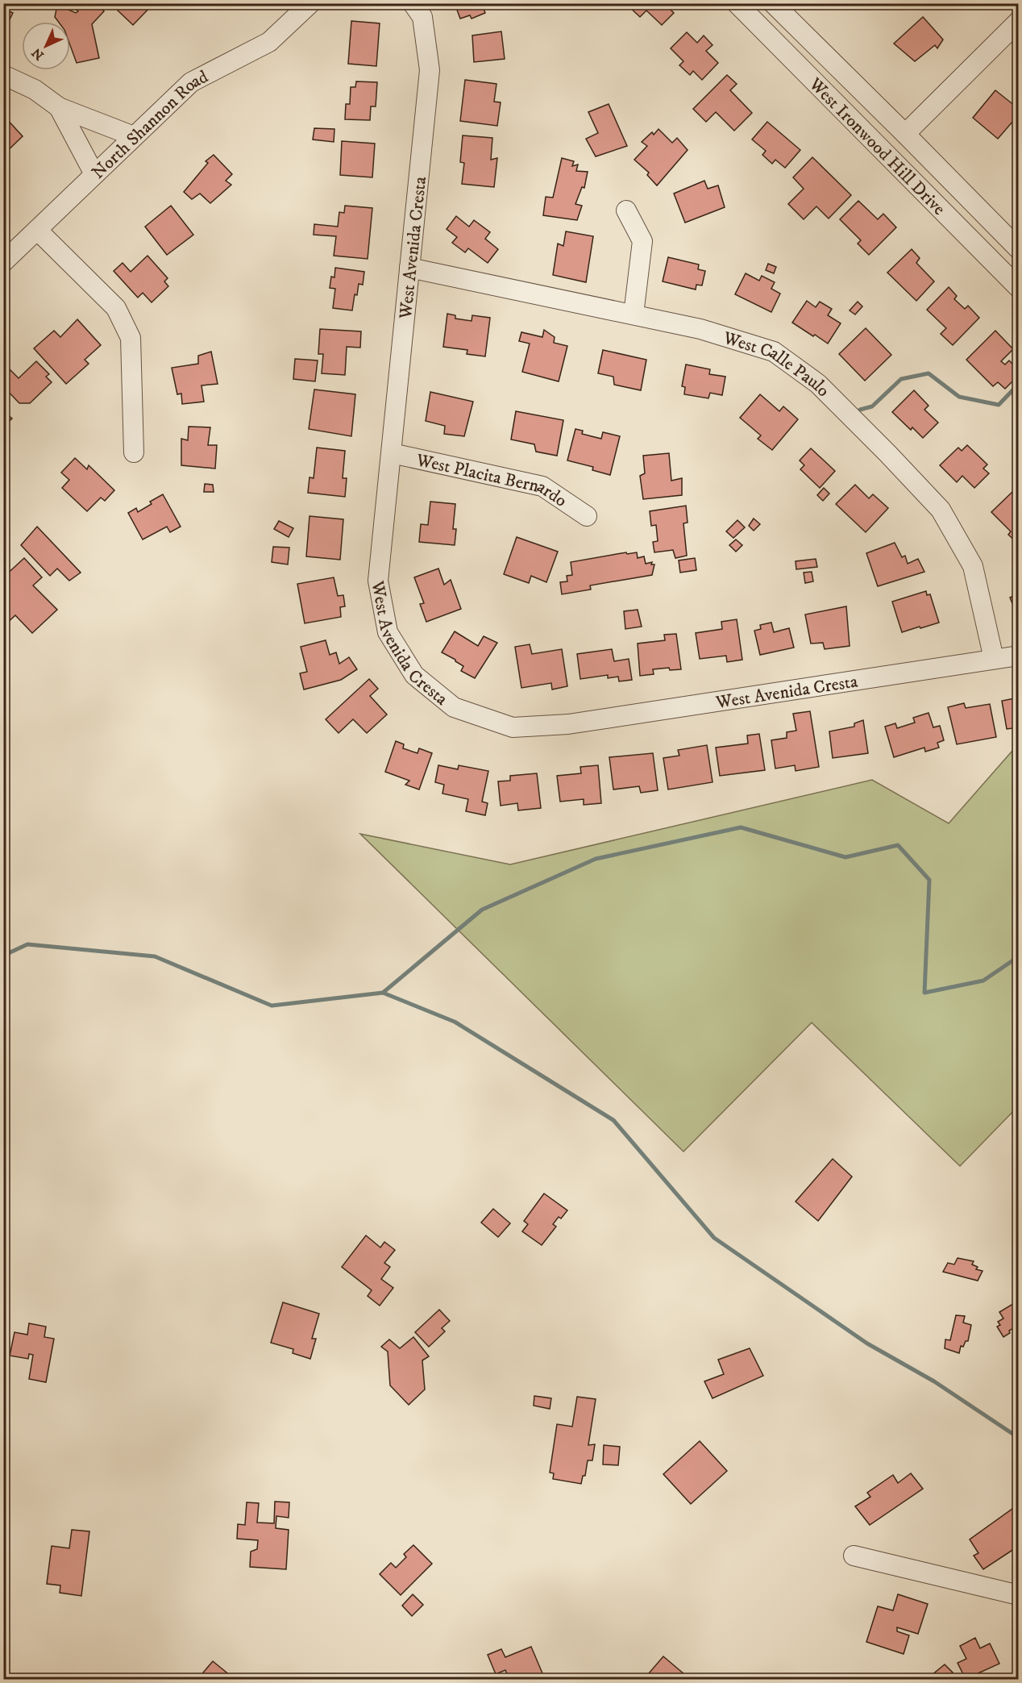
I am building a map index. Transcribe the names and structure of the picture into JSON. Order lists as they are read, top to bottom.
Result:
{
  "streets": {
    "street": [
      "North Shannon Road",
      "West Ironwood Hill Drive",
      "West Avenida Cresta",
      "West Calle Paulo",
      "West Placita Bernardo"
    ]
  },
  "crossings": [
    ["West Avenida Cresta", "West Calle Paulo"],
    ["West Avenida Cresta", "West Placita Bernardo"]
  ],
  "north": "bottom left"
}
